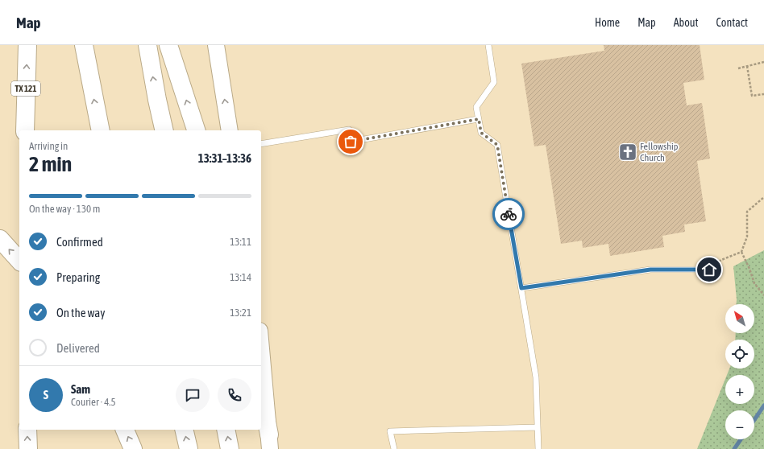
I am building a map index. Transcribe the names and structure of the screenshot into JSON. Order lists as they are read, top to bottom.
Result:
{
  "streets": {
    "highway": ["TX 121"]
  },
  "places": {
    "church": ["Fellowship Church"]
  },
  "north": "top left",
  "page": {
    "header": "Map",
    "nav": [
      "Home",
      "Map",
      "About",
      "Contact"
    ],
    "heading": ["2 min", "Arriving in", "13:31–13:36"],
    "panel": ["Sam", "Courier · 4.5"],
    "bar": "On the way · 130 m",
    "list": [
      ["Confirmed", "13:11"],
      ["Preparing", "13:14"],
      ["On the way", "13:21"],
      "Delivered"
    ],
    "map_buttons": ["+", "−"],
    "round": "S"
  }
}
